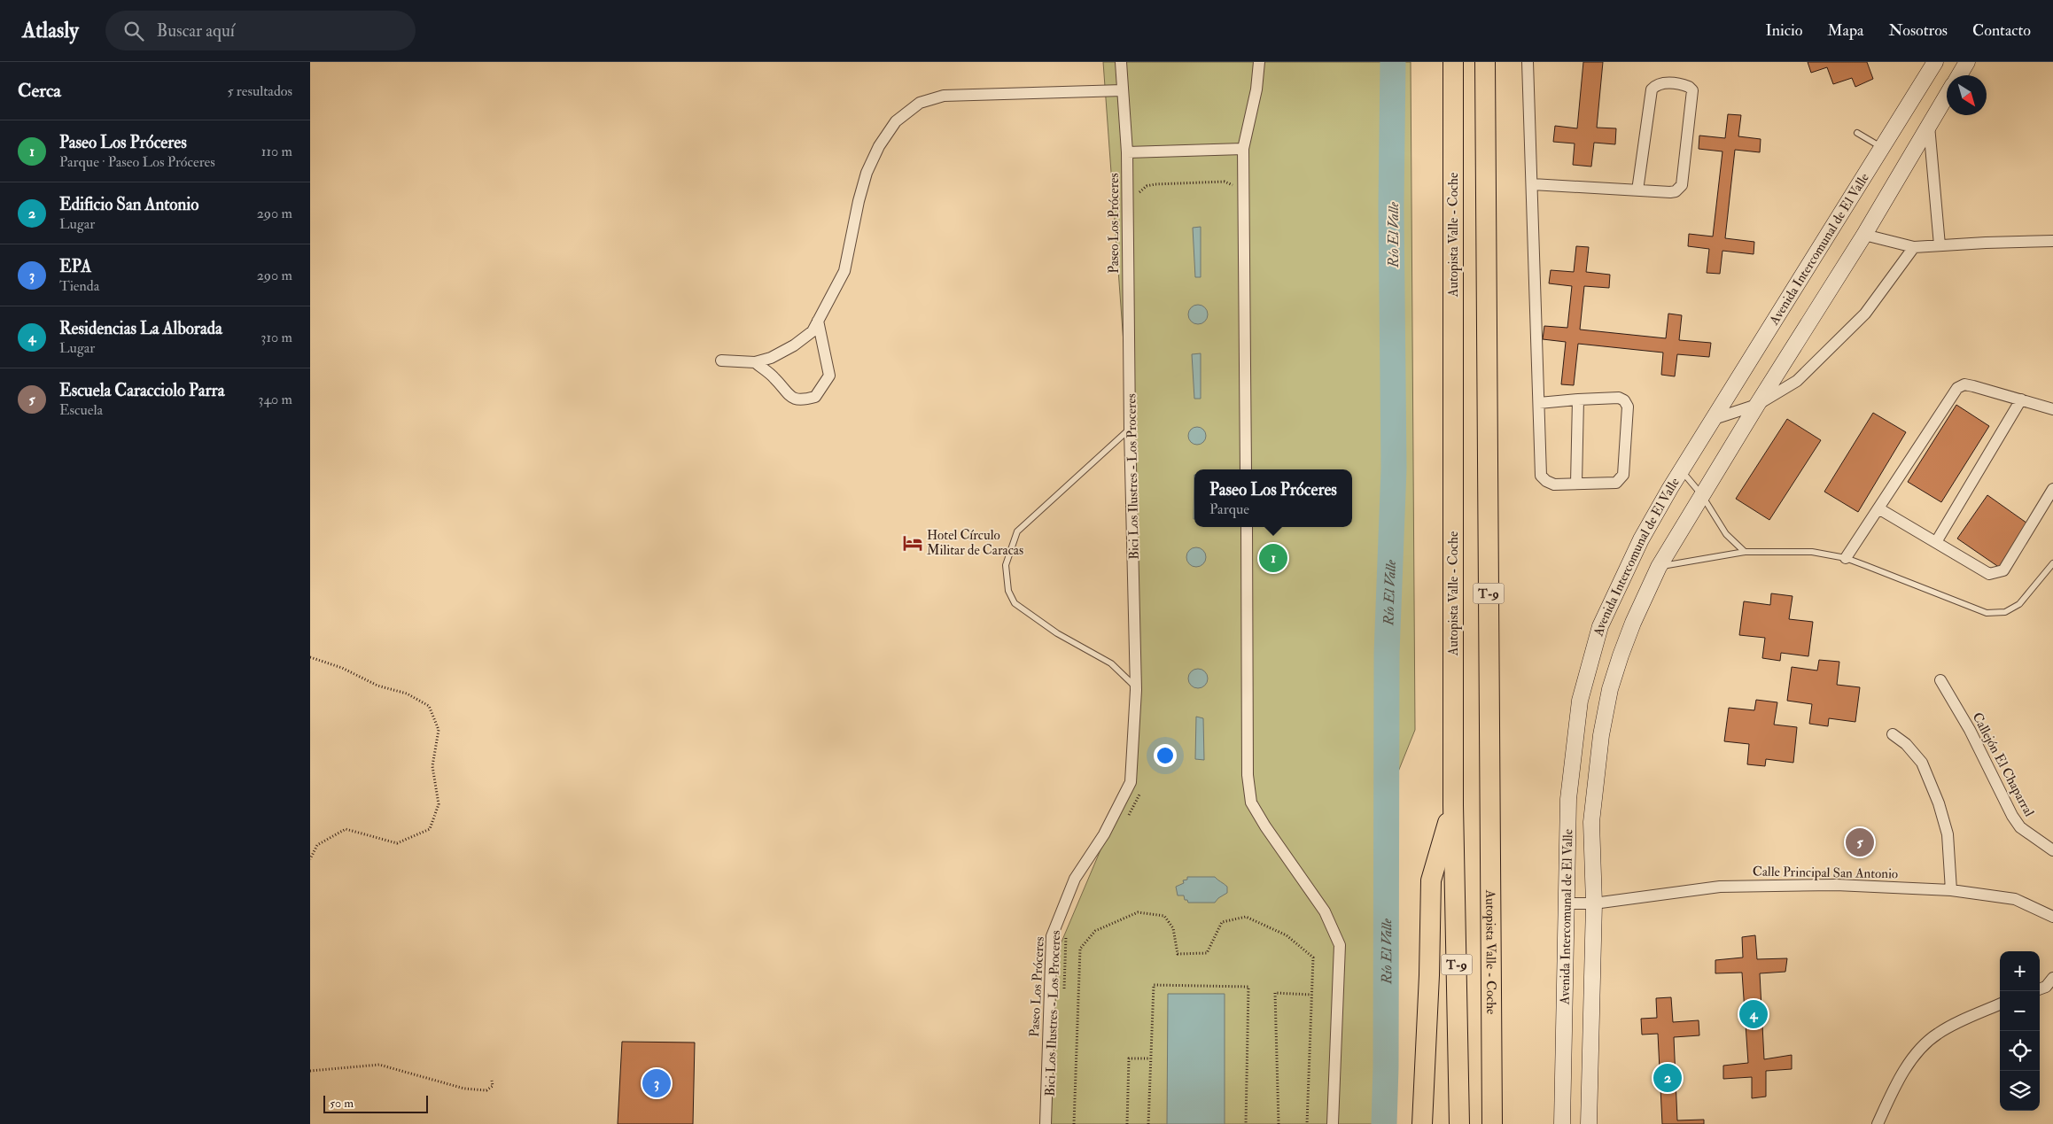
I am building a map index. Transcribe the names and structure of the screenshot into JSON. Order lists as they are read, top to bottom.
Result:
{
  "streets": {
    "highway": ["Autopista Valle - Coche", "T-9"],
    "main road": ["Avenida Intercomunal de El Valle"],
    "street": ["Paseo Los Próceres", "Callejón El Chaparral", "Calle Principal San Antonio"],
    "path": ["Bici Los Ilustres - Los Proceres"]
  },
  "crossings": [
    ["Avenida Intercomunal de El Valle", "Calle Principal San Antonio"]
  ],
  "water": ["Río El Valle"],
  "places": {
    "hotel": ["Hotel Círculo Militar de Caracas"]
  },
  "scale_bar": "50 m",
  "north": "bottom right",
  "page": {
    "header": "Atlasly",
    "search": "Buscar aquí",
    "nav": [
      "Inicio",
      "Mapa",
      "Nosotros",
      "Contacto"
    ],
    "heading": ["Cerca", "5 resultados"],
    "list": [
      {
        "mark": "1",
        "name": "Paseo Los Próceres",
        "note": "Parque · Paseo Los Próceres",
        "value": "110 m"
      },
      {
        "mark": "2",
        "name": "Edificio San Antonio",
        "note": "Lugar",
        "value": "290 m"
      },
      {
        "mark": "3",
        "name": "EPA",
        "note": "Tienda",
        "value": "290 m"
      },
      {
        "mark": "4",
        "name": "Residencias La Alborada",
        "note": "Lugar",
        "value": "310 m"
      },
      {
        "mark": "5",
        "name": "Escuela Caracciolo Parra",
        "note": "Escuela",
        "value": "340 m"
      }
    ],
    "popup": ["Paseo Los Próceres", "Parque"],
    "pins": [
      "1",
      "5",
      "4",
      "2",
      "3"
    ],
    "map_buttons": ["+", "−"],
    "scale": "50 m"
  }
}
